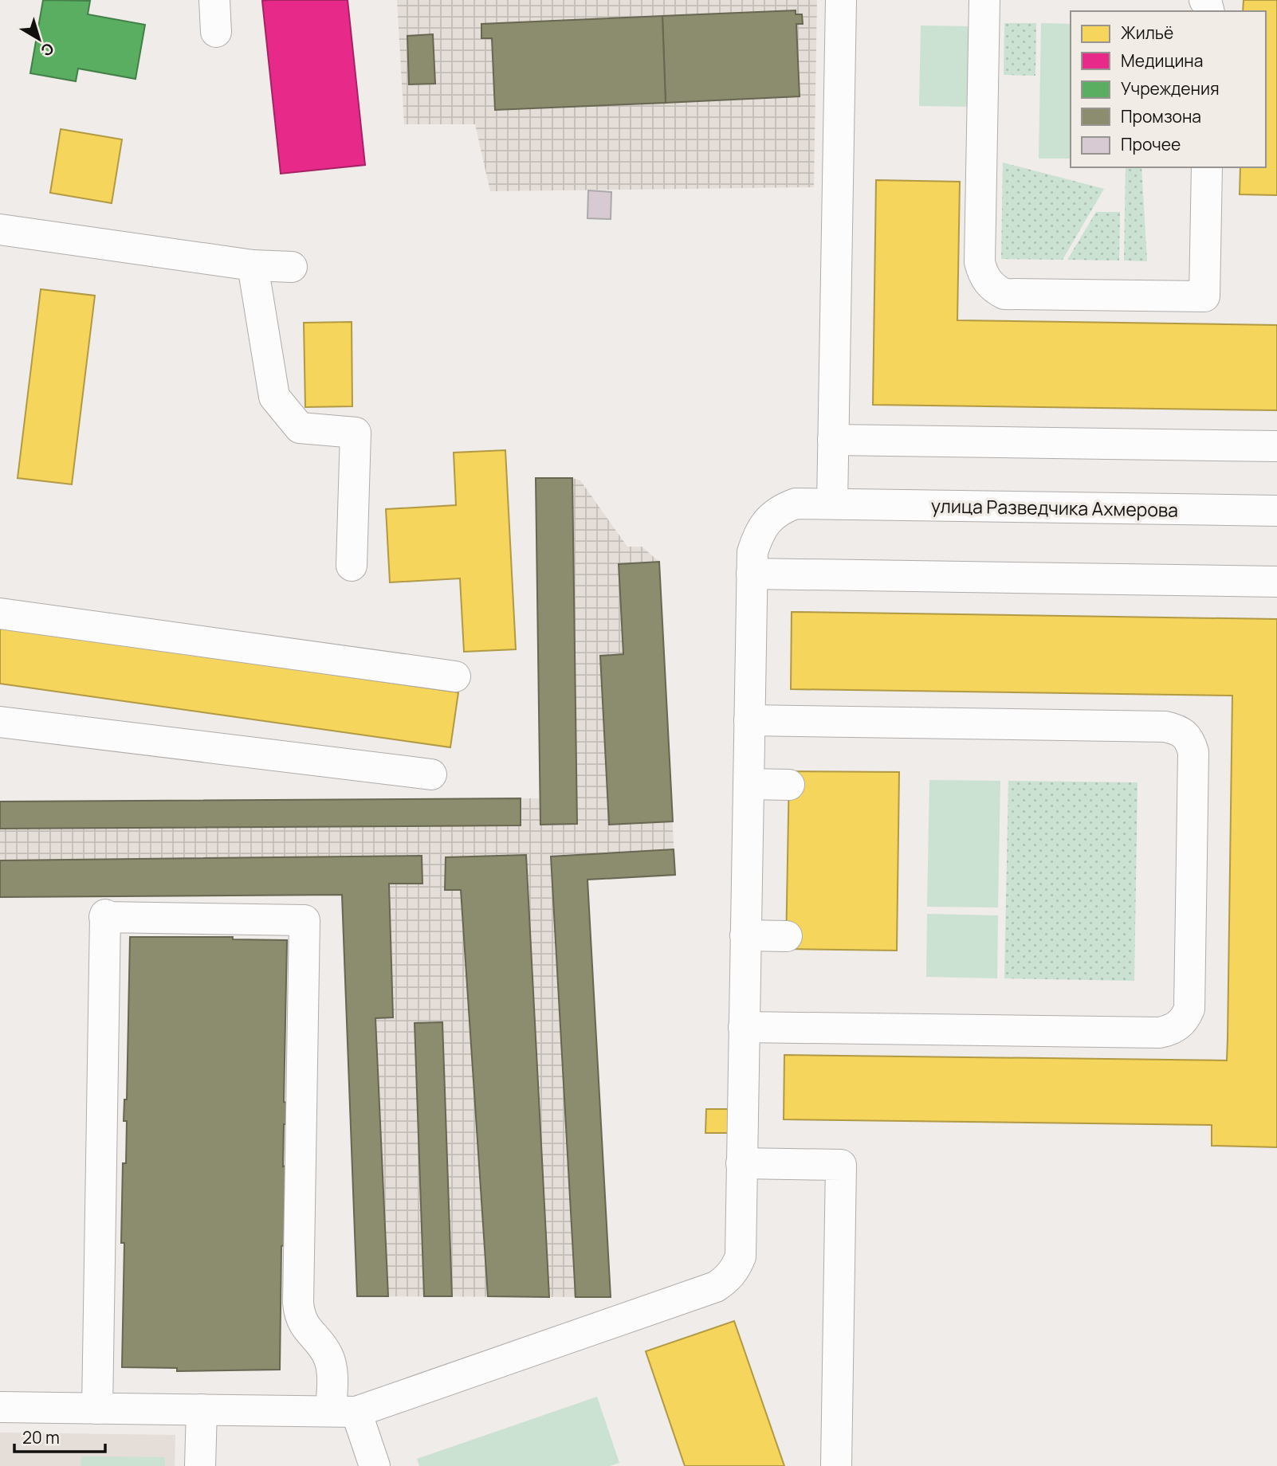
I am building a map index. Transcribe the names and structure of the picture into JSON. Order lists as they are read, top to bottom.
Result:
{
  "streets": {
    "street": ["улица Разведчика Ахмерова"]
  },
  "legend": [
    "Жильё",
    "Медицина",
    "Учреждения",
    "Промзона",
    "Прочее"
  ],
  "scale_bar": "20 m",
  "north": "bottom right"
}
